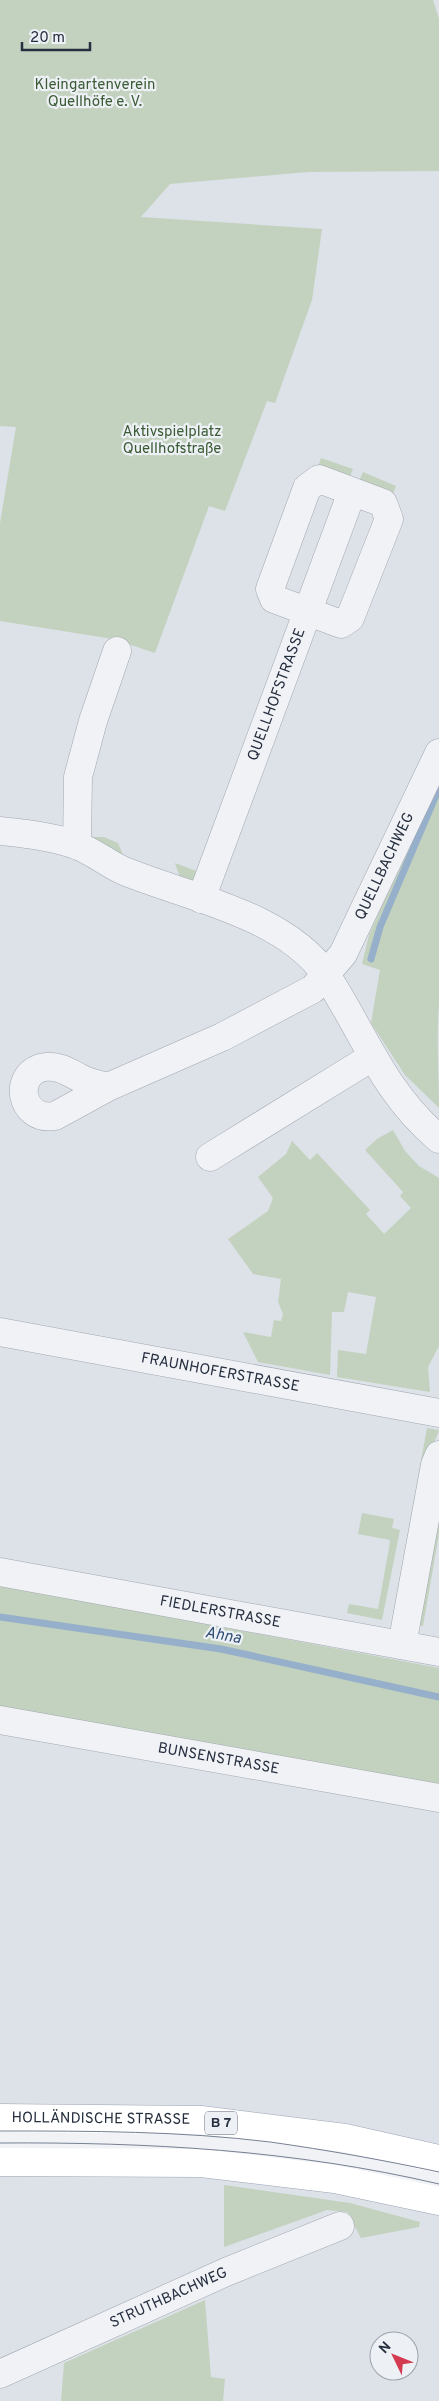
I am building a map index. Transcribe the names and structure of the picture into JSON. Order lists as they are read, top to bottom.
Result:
{
  "streets": {
    "main road": ["HOLLÄNDISCHE STRASSE", "B 7"],
    "street": [
      "QUELLHOFSTRASSE",
      "QUELLBACHWEG",
      "FRAUNHOFERSTRASSE",
      "FIEDLERSTRASSE",
      "BUNSENSTRASSE",
      "STRUTHBACHWEG"
    ]
  },
  "water": ["Ahna"],
  "parks": ["Kleingartenverein Quellhöfe e. V.", "Aktivspielplatz Quellhofstraße"],
  "scale_bar": "20 m",
  "north": "top left"
}
